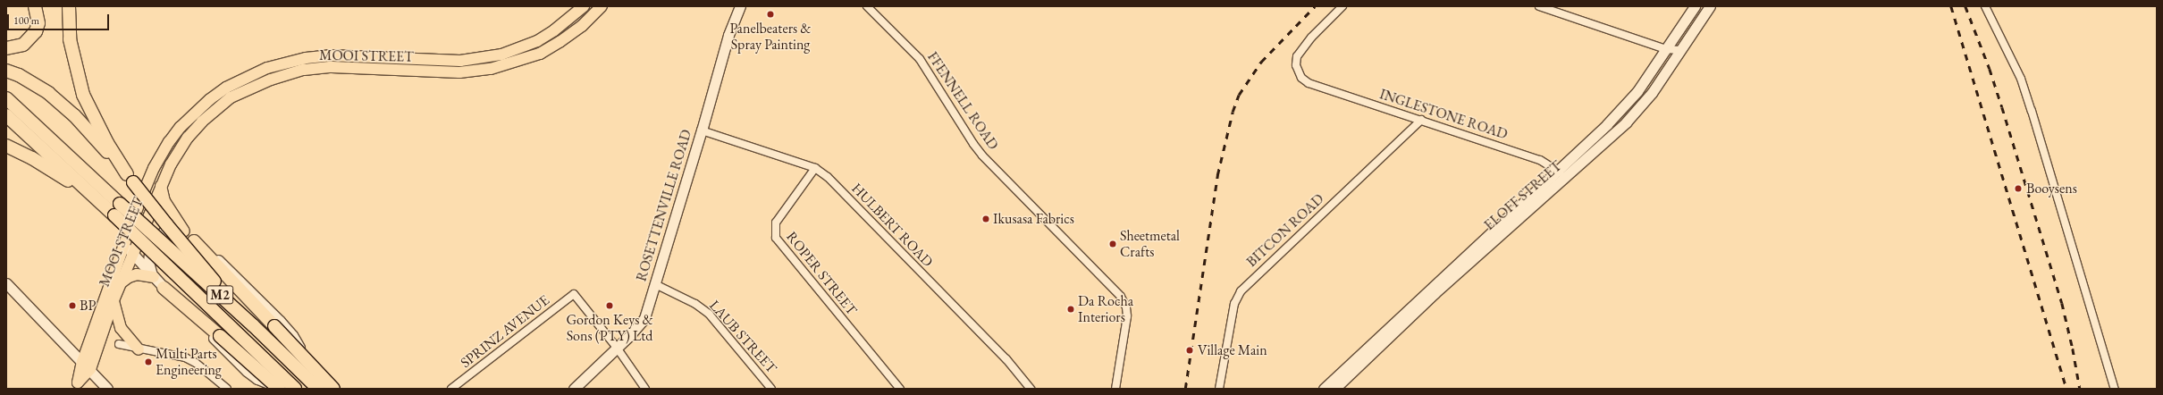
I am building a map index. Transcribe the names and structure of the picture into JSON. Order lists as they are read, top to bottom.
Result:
{
  "streets": {
    "highway": ["M2"],
    "main road": ["MOOI STREET"],
    "street": [
      "FFENNELL ROAD",
      "INGLESTONE ROAD",
      "ELOFF STREET",
      "ROSETTENVILLE ROAD",
      "HULBERT ROAD",
      "BITCON ROAD",
      "ROPER STREET",
      "SPRINZ AVENUE",
      "LAUB STREET"
    ]
  },
  "crossings": [
    ["INGLESTONE ROAD", "ELOFF STREET"],
    ["INGLESTONE ROAD", "BITCON ROAD"],
    ["ROSETTENVILLE ROAD", "HULBERT ROAD"],
    ["ROSETTENVILLE ROAD", "SPRINZ AVENUE"],
    ["ROSETTENVILLE ROAD", "LAUB STREET"],
    ["HULBERT ROAD", "ROPER STREET"]
  ],
  "places": [
    "Panelbeaters & Spray Painting",
    "Booysens",
    "Ikusasa Fabrics",
    "Sheetmetal Crafts",
    "BP",
    "Gordon Keys & Sons (PTY) Ltd",
    "Da Rocha Interiors",
    "Village Main",
    "Multi Parts Engineering"
  ],
  "scale_bar": "100 m"
}
